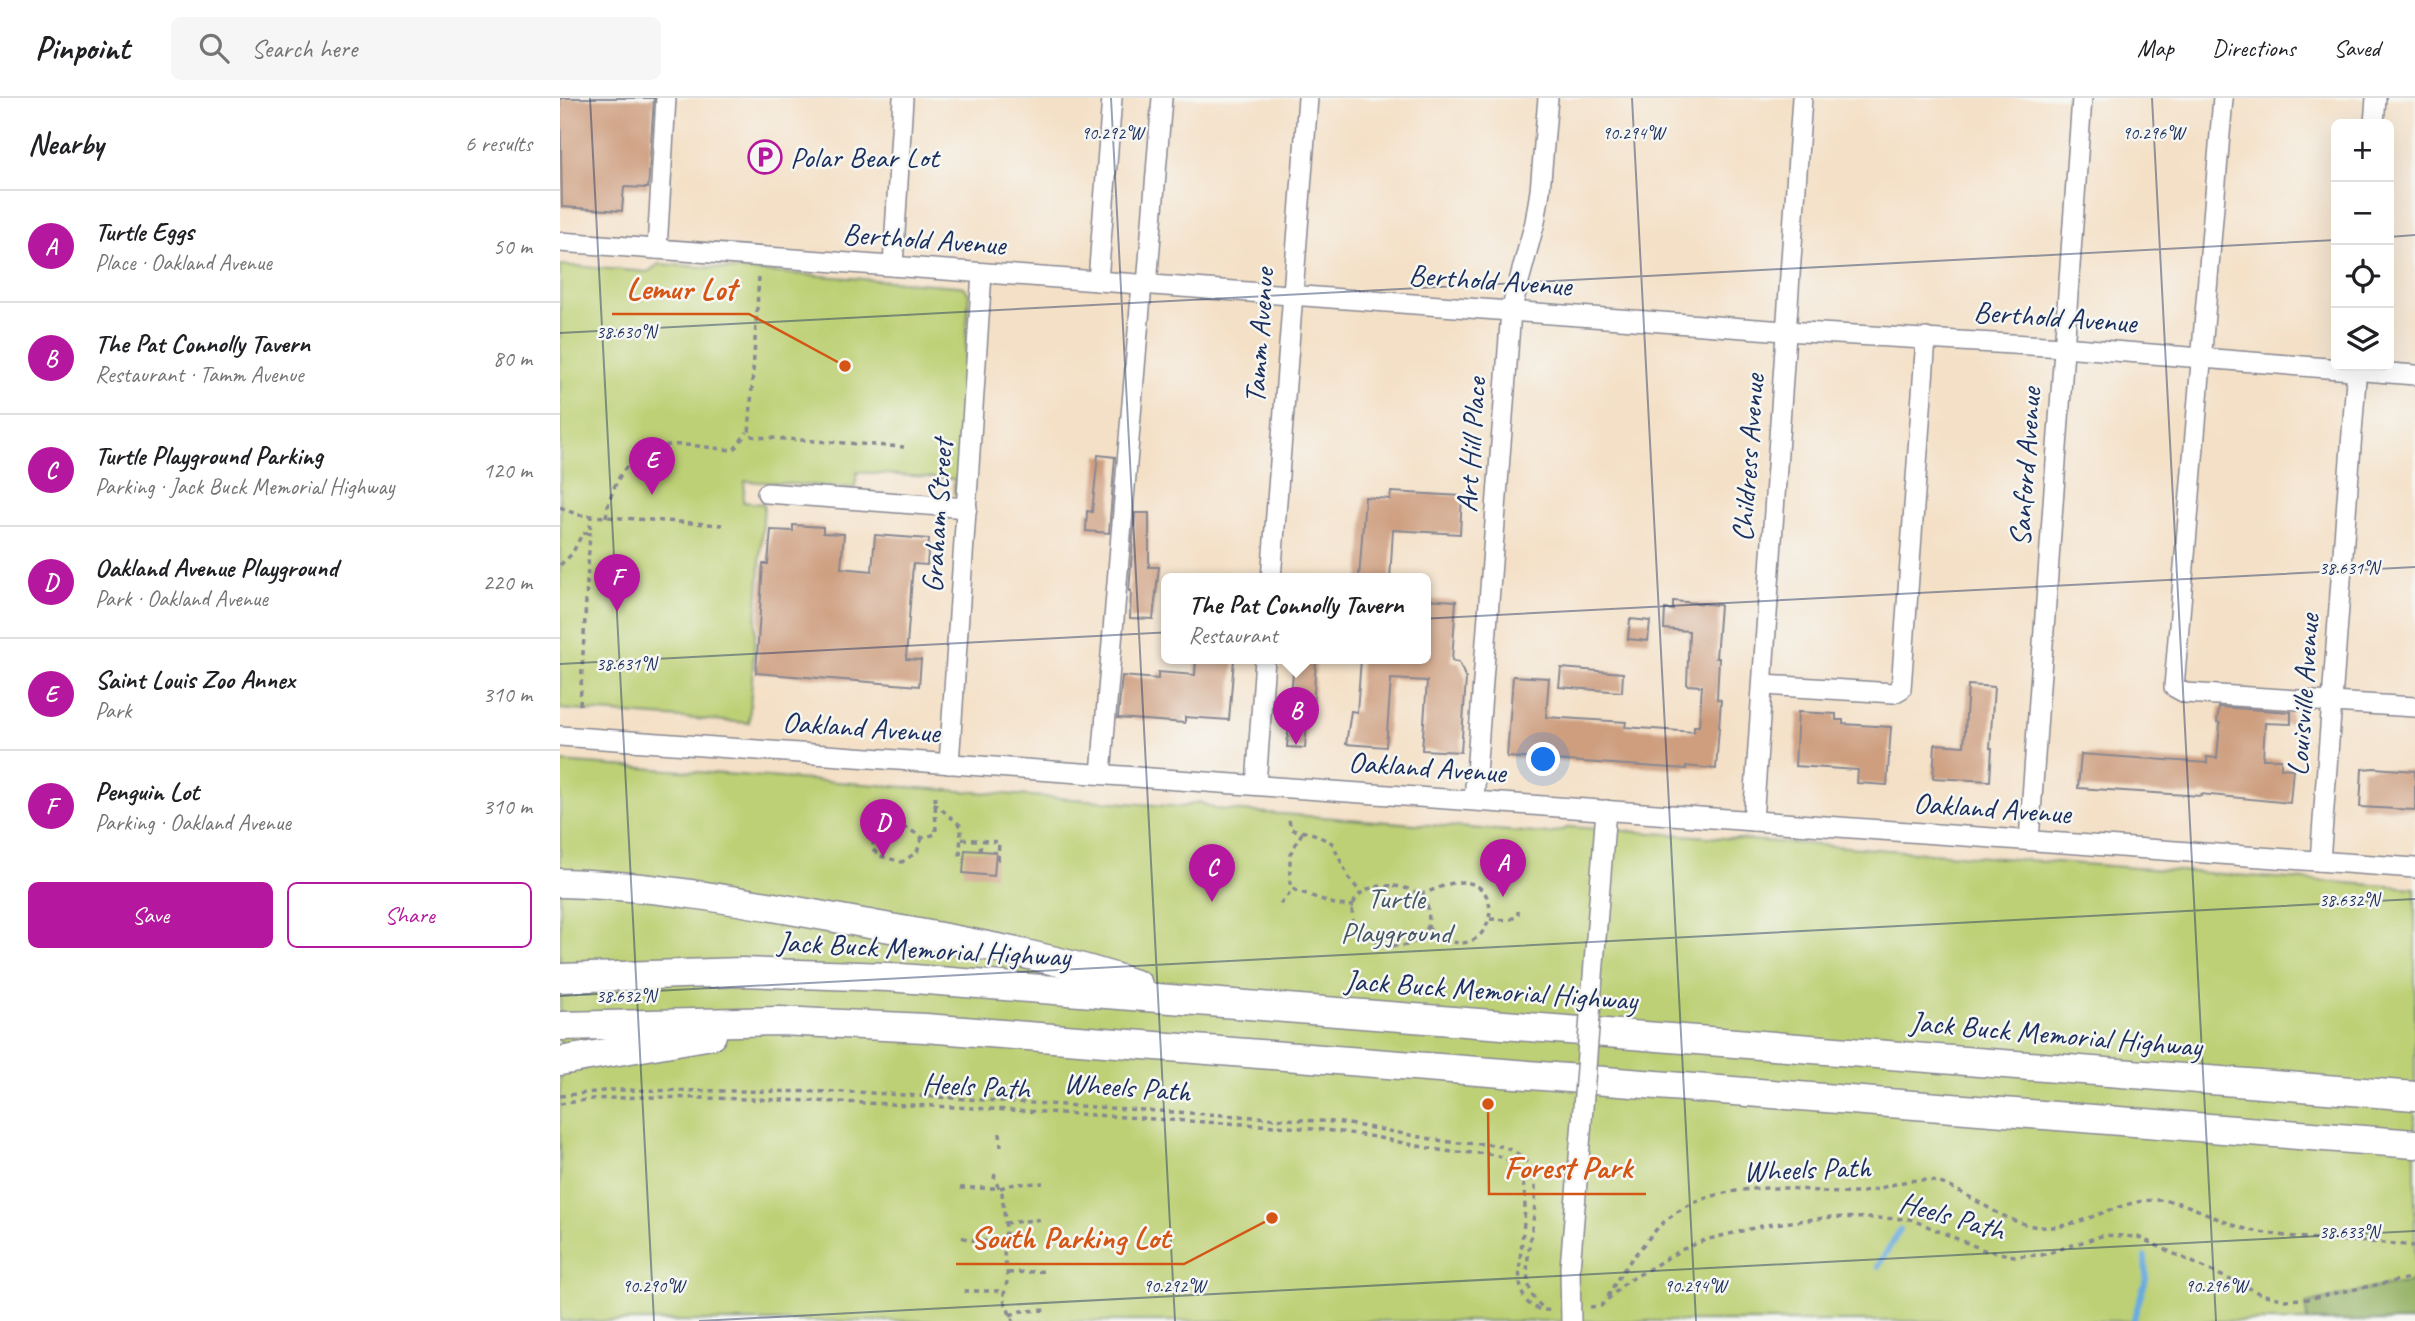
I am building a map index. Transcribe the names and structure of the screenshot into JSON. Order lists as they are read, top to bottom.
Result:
{
  "streets": {
    "highway": ["Jack Buck Memorial Highway"],
    "street": [
      "Berthold Avenue",
      "Tamm Avenue",
      "Art Hill Place",
      "Childress Avenue",
      "Sanford Avenue",
      "Graham Street",
      "Louisville Avenue",
      "Oakland Avenue"
    ],
    "path": ["Heels Path", "Wheels Path"]
  },
  "crossings": [
    ["Berthold Avenue", "Tamm Avenue"],
    ["Berthold Avenue", "Art Hill Place"],
    ["Berthold Avenue", "Childress Avenue"],
    ["Berthold Avenue", "Sanford Avenue"],
    ["Berthold Avenue", "Graham Street"],
    ["Art Hill Place", "Oakland Avenue"],
    ["Childress Avenue", "Oakland Avenue"],
    ["Sanford Avenue", "Oakland Avenue"],
    ["Graham Street", "Oakland Avenue"],
    ["Louisville Avenue", "Oakland Avenue"],
    ["Heels Path", "Wheels Path"]
  ],
  "parks": ["Turtle Playground"],
  "places": {
    "parking": ["Polar Bear Lot"],
    "other": ["Lemur Lot", "Forest Park", "South Parking Lot"]
  },
  "page": {
    "header": "Pinpoint",
    "search": "Search here",
    "nav": ["Map", "Directions", "Saved"],
    "heading": ["Nearby", "6 results"],
    "map_buttons": ["+", "−"],
    "list": [
      {
        "mark": "A",
        "name": "Turtle Eggs",
        "note": "Place · Oakland Avenue",
        "value": "50 m"
      },
      {
        "mark": "B",
        "name": "The Pat Connolly Tavern",
        "note": "Restaurant · Tamm Avenue",
        "value": "80 m"
      },
      {
        "mark": "C",
        "name": "Turtle Playground Parking",
        "note": "Parking · Jack Buck Memorial Highway",
        "value": "120 m"
      },
      {
        "mark": "D",
        "name": "Oakland Avenue Playground",
        "note": "Park · Oakland Avenue",
        "value": "220 m"
      },
      {
        "mark": "E",
        "name": "Saint Louis Zoo Annex",
        "note": "Park",
        "value": "310 m"
      },
      {
        "mark": "F",
        "name": "Penguin Lot",
        "note": "Parking · Oakland Avenue",
        "value": "310 m"
      }
    ],
    "pins": [
      "E",
      "F",
      "B",
      "D",
      "A",
      "C"
    ],
    "popup": ["The Pat Connolly Tavern", "Restaurant"],
    "buttons": ["Save", "Share"]
  },
  "coordinates": [
    "90.292°W",
    "90.294°W",
    "90.296°W",
    "38.630°N",
    "38.631°N",
    "38.632°N",
    "38.633°N",
    "90.290°W"
  ]
}
